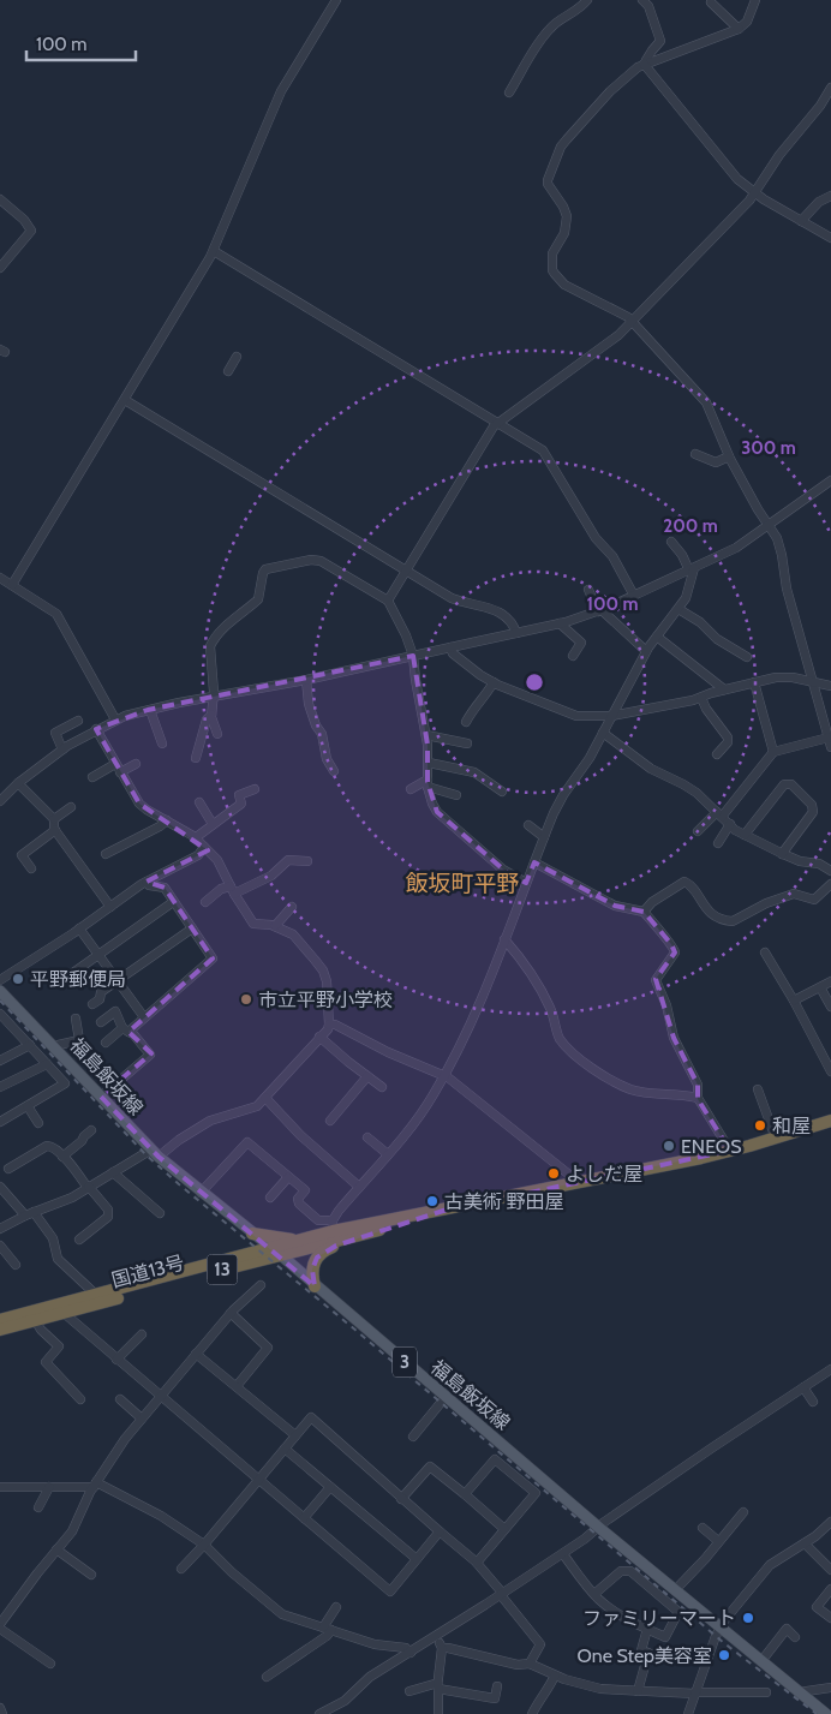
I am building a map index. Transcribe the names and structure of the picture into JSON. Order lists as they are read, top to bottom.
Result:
{
  "streets": {
    "highway": ["13", "国道13号"],
    "main road": ["福島飯坂線", "3"]
  },
  "crossings": [
    ["福島飯坂線", "国道13号"]
  ],
  "districts": ["飯坂町平野"],
  "places": [
    "平野郵便局",
    "市立平野小学校",
    "和屋",
    "ENEOS",
    "よしだ屋",
    "古美術 野田屋",
    "ファミリーマート",
    "One Step美容室"
  ],
  "scale_bar": "100 m",
  "rings": ["300 m", "200 m", "100 m"]
}
